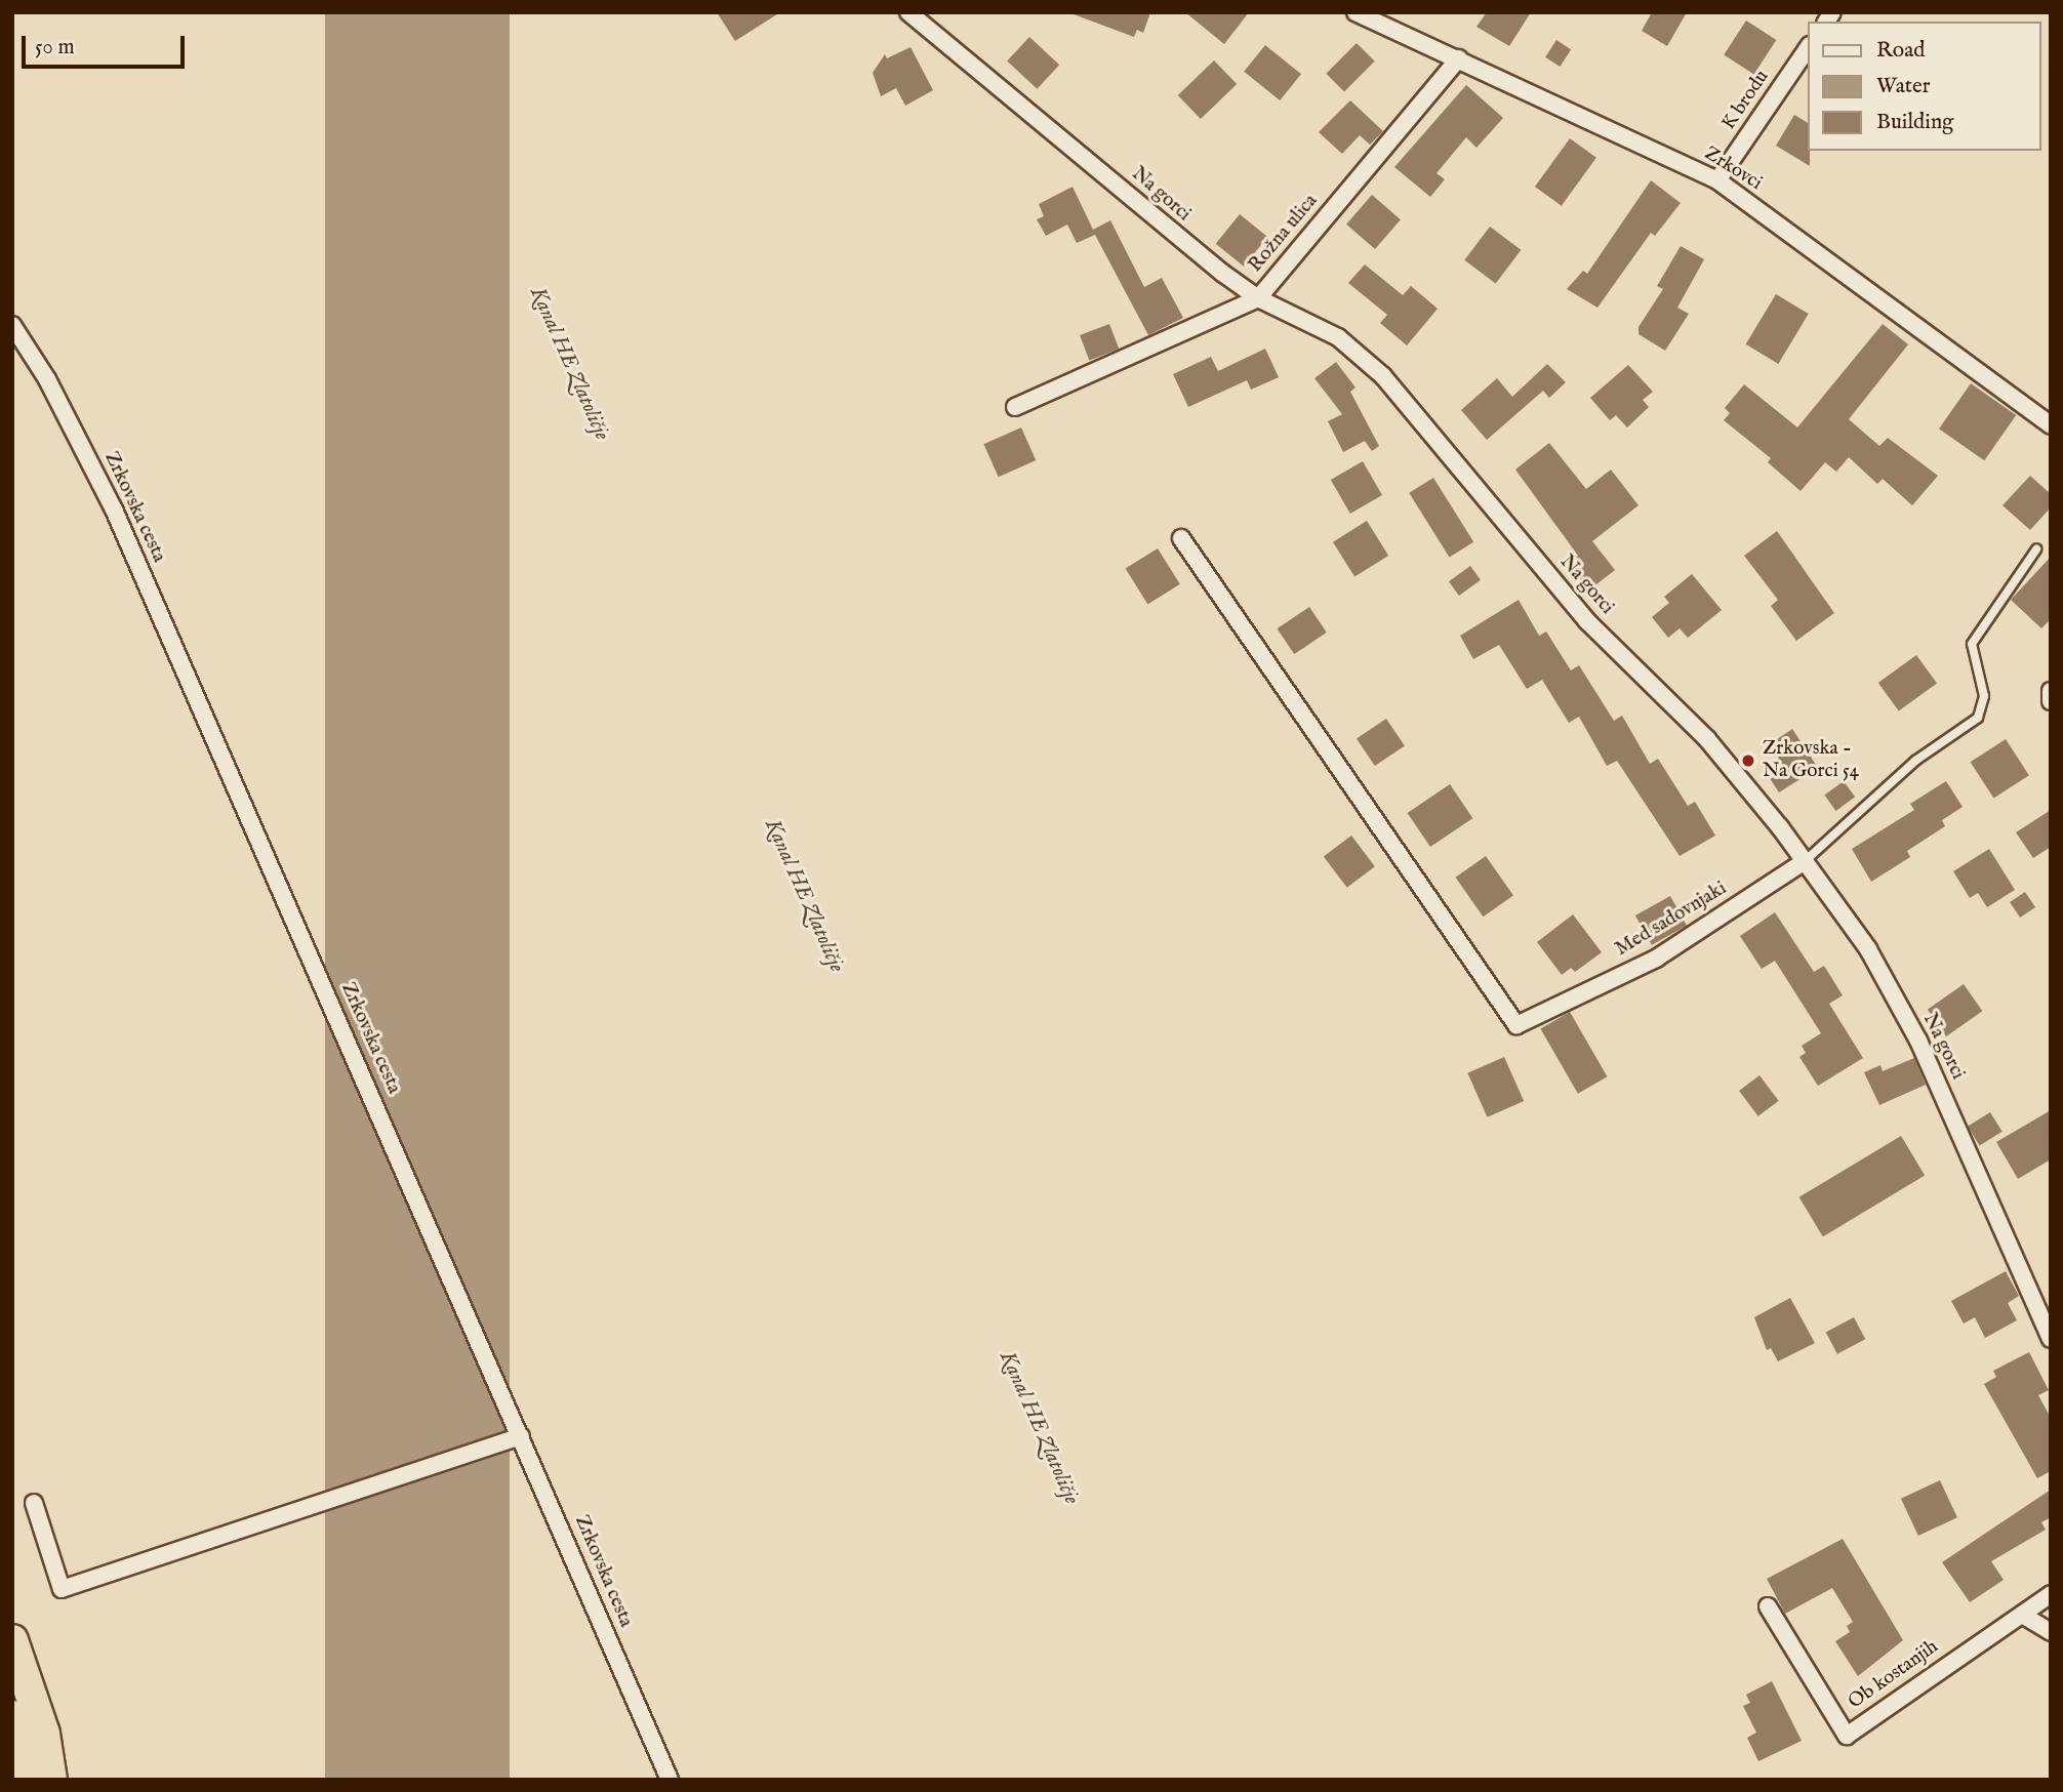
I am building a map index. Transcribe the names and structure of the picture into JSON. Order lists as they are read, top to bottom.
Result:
{
  "streets": {
    "street": [
      "K brodu",
      "Zrkovci",
      "Na gorci",
      "Rožna ulica",
      "Zrkovska cesta",
      "Med sadovnjaki",
      "Ob kostanjih"
    ]
  },
  "crossings": [
    ["K brodu", "Zrkovci"],
    ["Zrkovci", "Rožna ulica"],
    ["Na gorci", "Rožna ulica"],
    ["Na gorci", "Med sadovnjaki"]
  ],
  "water": ["Kanal HE Zlatoličje"],
  "places": ["Zrkovska - Na Gorci 54"],
  "legend": ["Road", "Water", "Building"],
  "scale_bar": "50 m"
}
